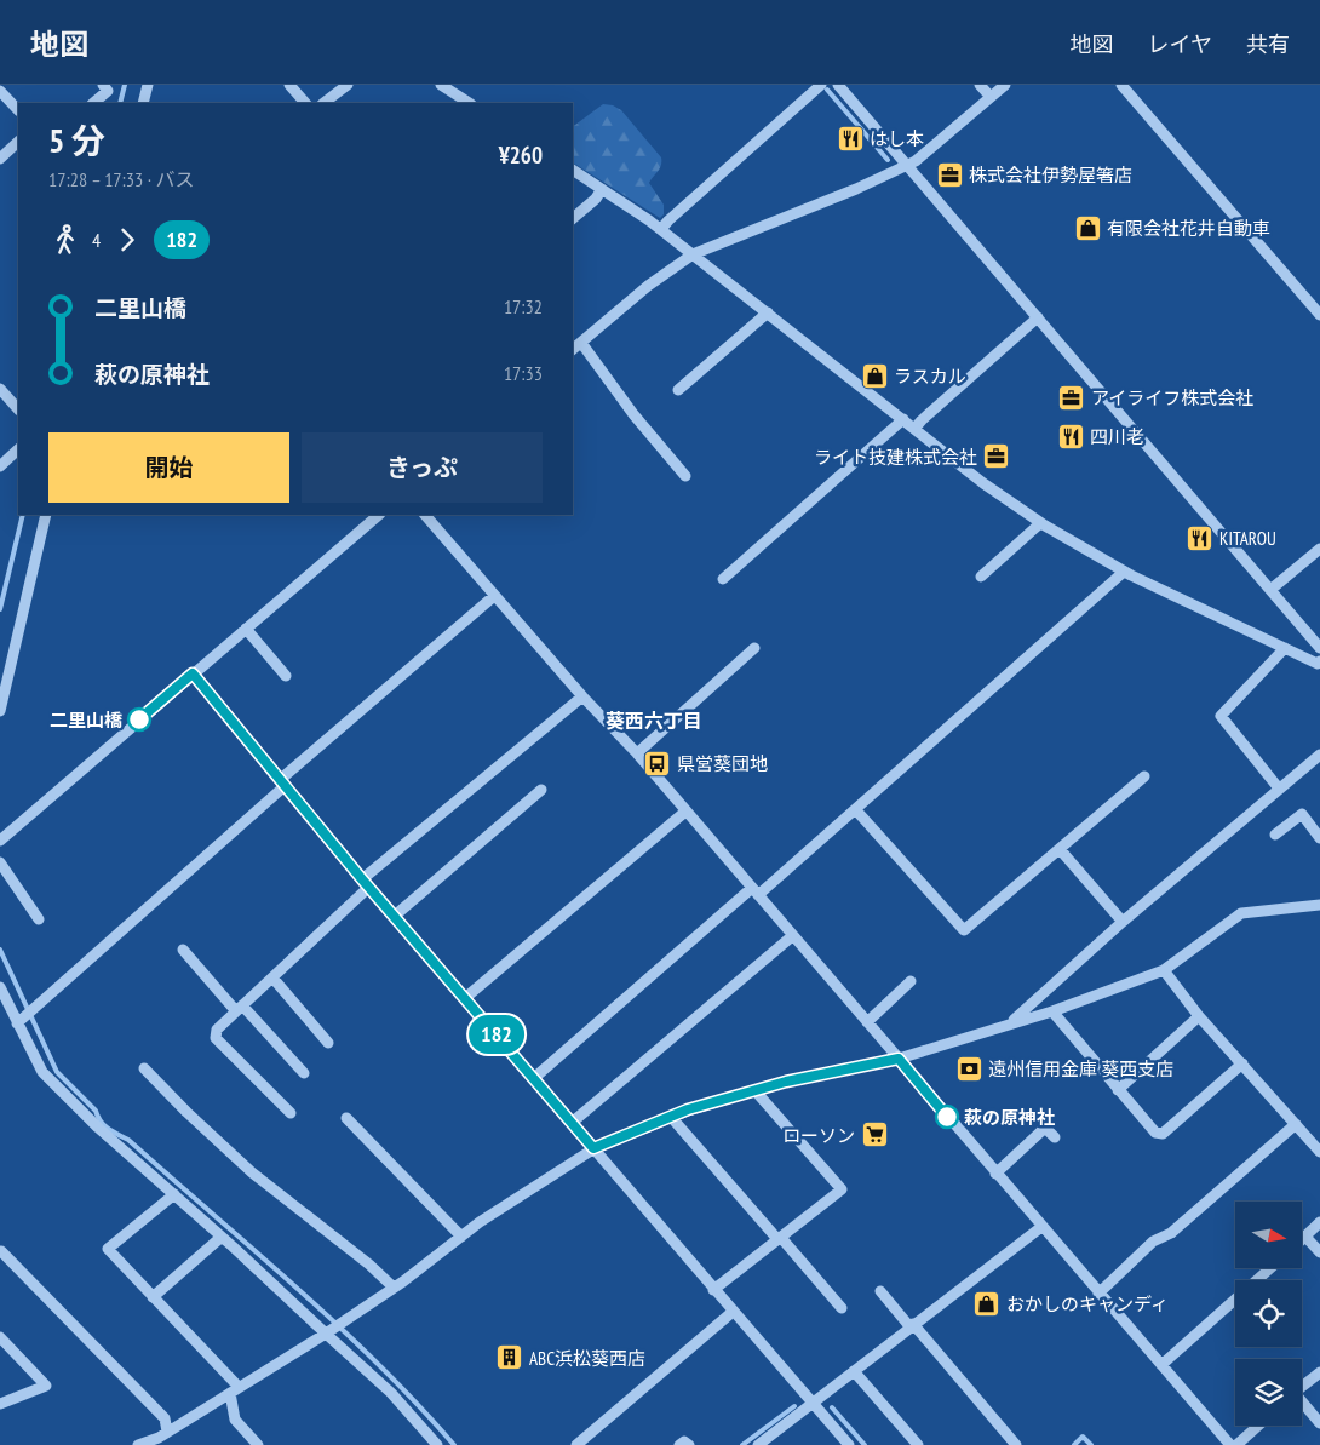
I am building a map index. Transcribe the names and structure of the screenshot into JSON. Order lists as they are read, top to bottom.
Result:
{
  "districts": ["葵西六丁目"],
  "places": {
    "restaurant": ["はし本", "四川老", "KITAROU"],
    "office": ["株式会社伊勢屋箸店", "アイライフ株式会社", "ライト技建株式会社"],
    "shop": ["有限会社花井自動車", "ラスカル", "おかしのキャンディ"],
    "other": ["二里山橋", "萩の原神社"],
    "bus stop": ["県営葵団地"],
    "bank": ["遠州信用金庫 葵西支店"],
    "supermarket": ["ローソン"],
    "building": ["ABC浜松葵西店"]
  },
  "lines": ["bus line 182"],
  "north": "right",
  "page": {
    "header": "地図",
    "nav": ["地図", "レイヤ", "共有"],
    "on_map": "182",
    "heading": ["5 分", "17:28 – 17:33 · バス", "¥260"],
    "legs": ["4", "182"],
    "list": [
      {
        "name": "二里山橋",
        "value": "17:32"
      },
      {
        "name": "萩の原神社",
        "value": "17:33"
      }
    ],
    "buttons": ["開始", "きっぷ"]
  }
}
